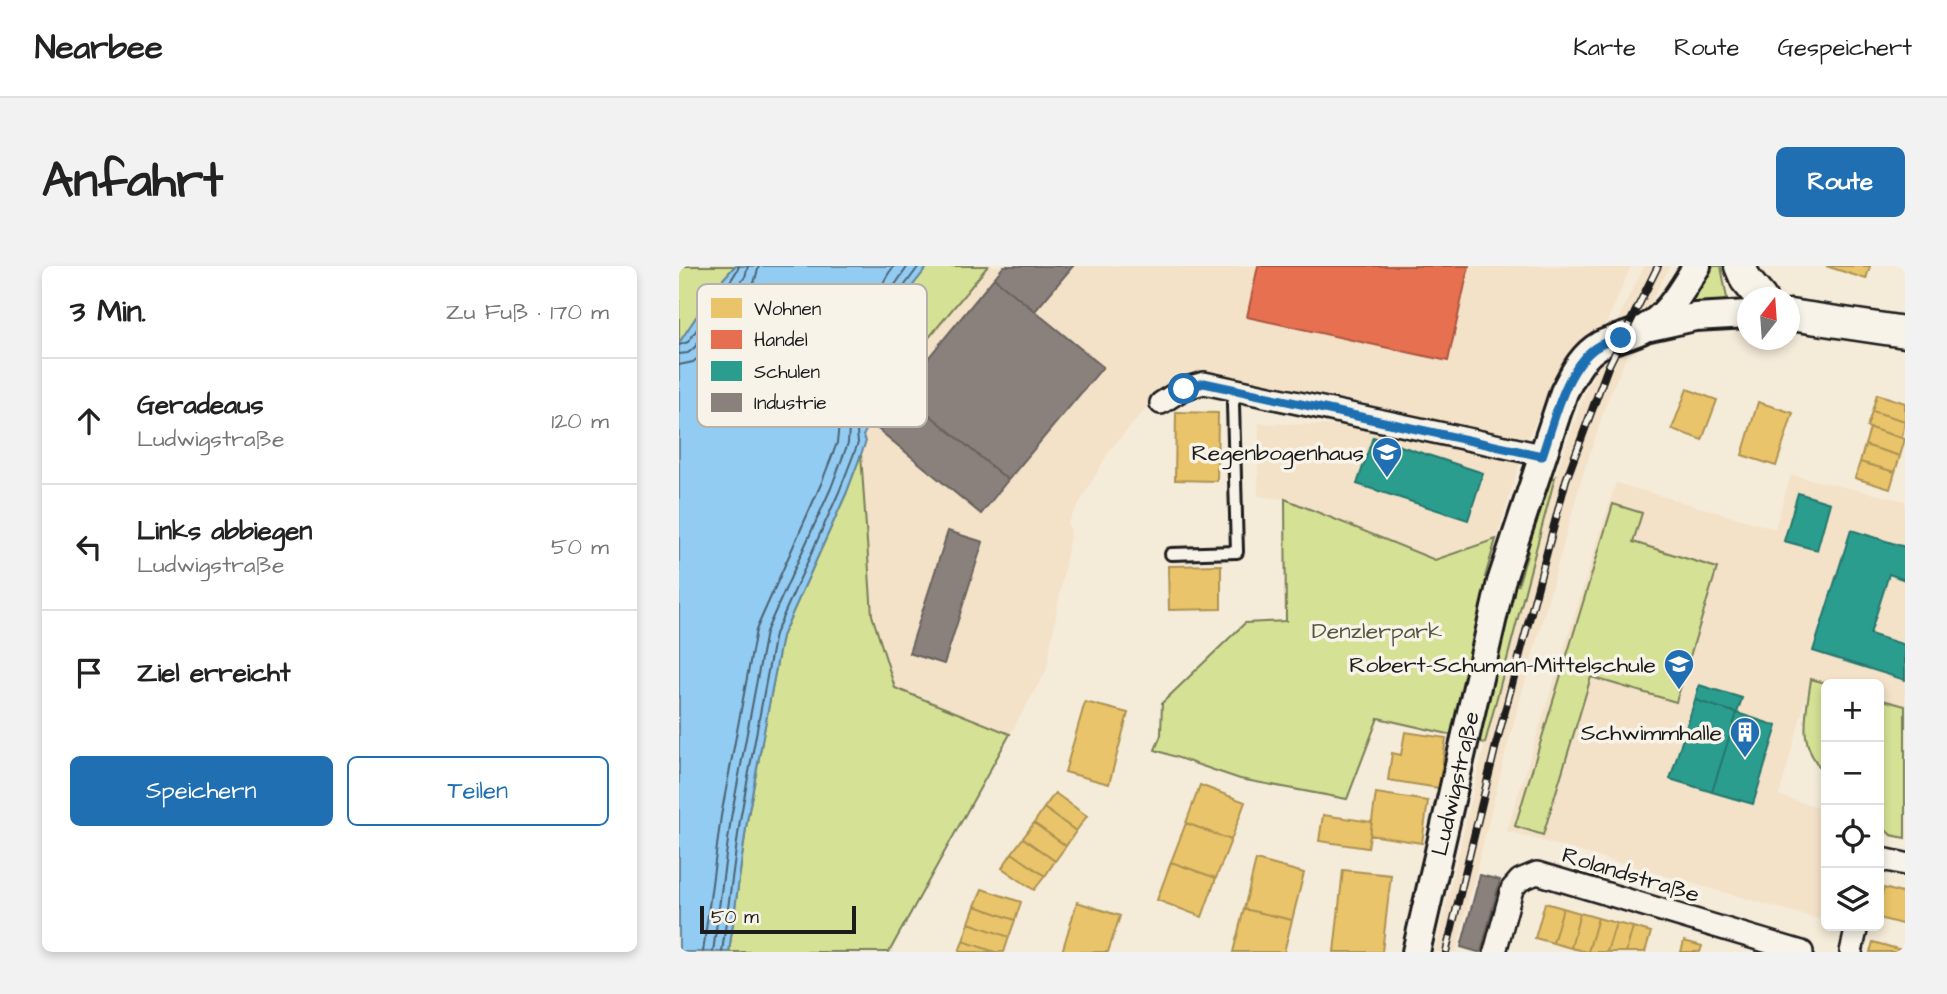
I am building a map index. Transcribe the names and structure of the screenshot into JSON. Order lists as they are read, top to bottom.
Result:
{
  "streets": {
    "street": ["Ludwigstraße", "Rolandstraße"]
  },
  "parks": ["Denzlerpark"],
  "places": {
    "school or university": ["Regenbogenhaus", "Robert-Schuman-Mittelschule"],
    "building": ["Schwimmhalle"]
  },
  "legend": [
    "Wohnen",
    "Handel",
    "Schulen",
    "Industrie"
  ],
  "scale_bar": "50 m",
  "north": "top",
  "page": {
    "header": "Nearbee",
    "nav": ["Karte", "Route", "Gespeichert"],
    "buttons": [
      "Route",
      ["Speichern", "Teilen"]
    ],
    "title": "Anfahrt",
    "heading": ["3 Min.", "Zu Fuß · 170 m"],
    "list": [
      ["Geradeaus", "Ludwigstraße", "120 m"],
      ["Links abbiegen", "Ludwigstraße", "50 m"],
      "Ziel erreicht"
    ],
    "map_buttons": ["+", "−"],
    "scale": "50 m"
  }
}
